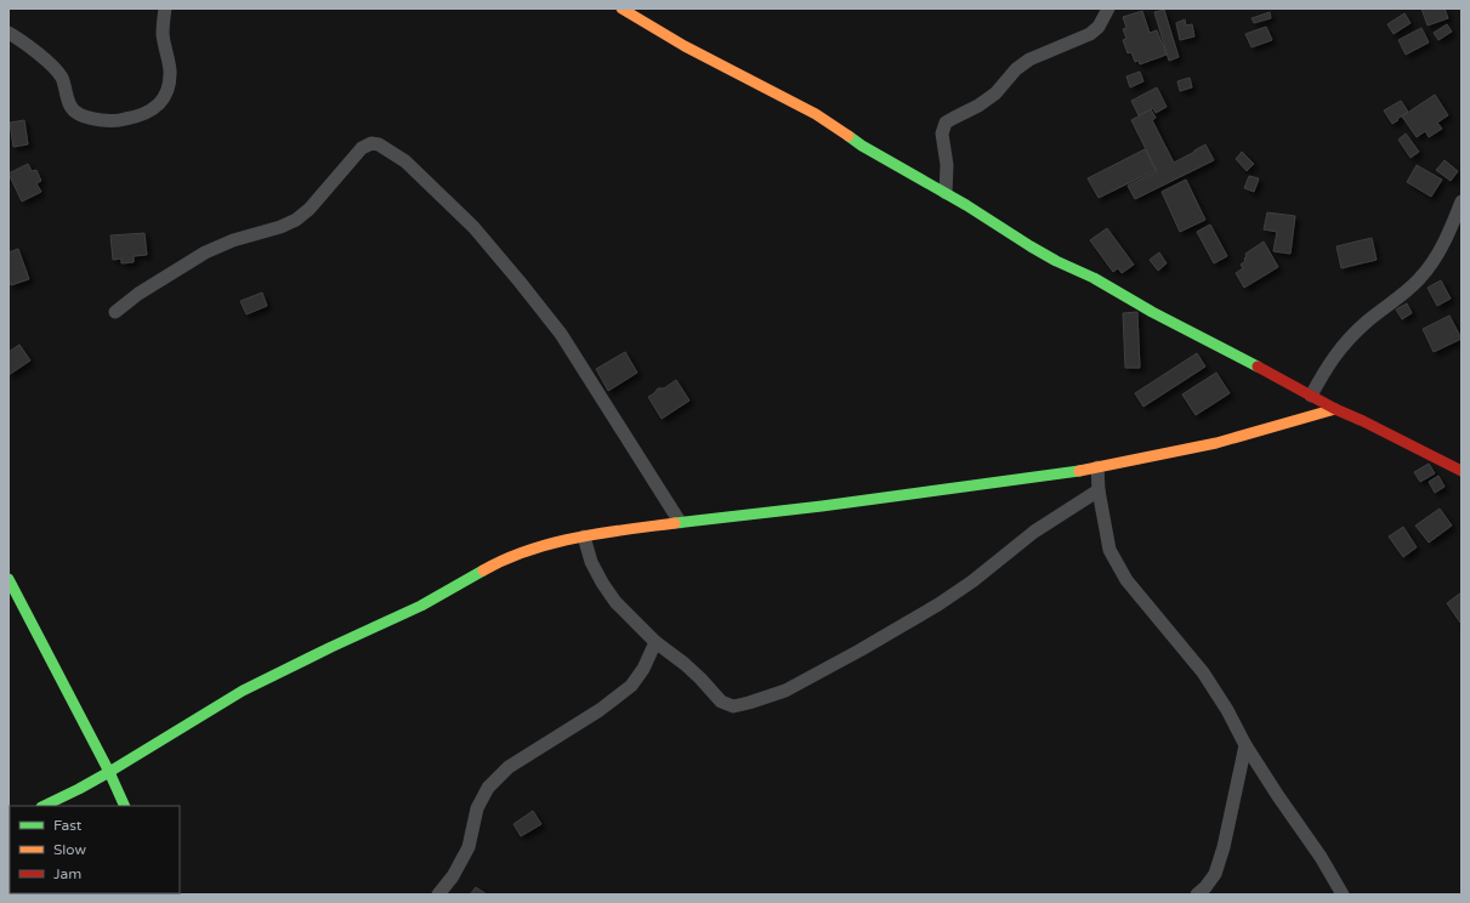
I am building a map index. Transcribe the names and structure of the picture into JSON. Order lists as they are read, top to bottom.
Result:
{
  "legend": ["Fast", "Slow", "Jam"]
}
